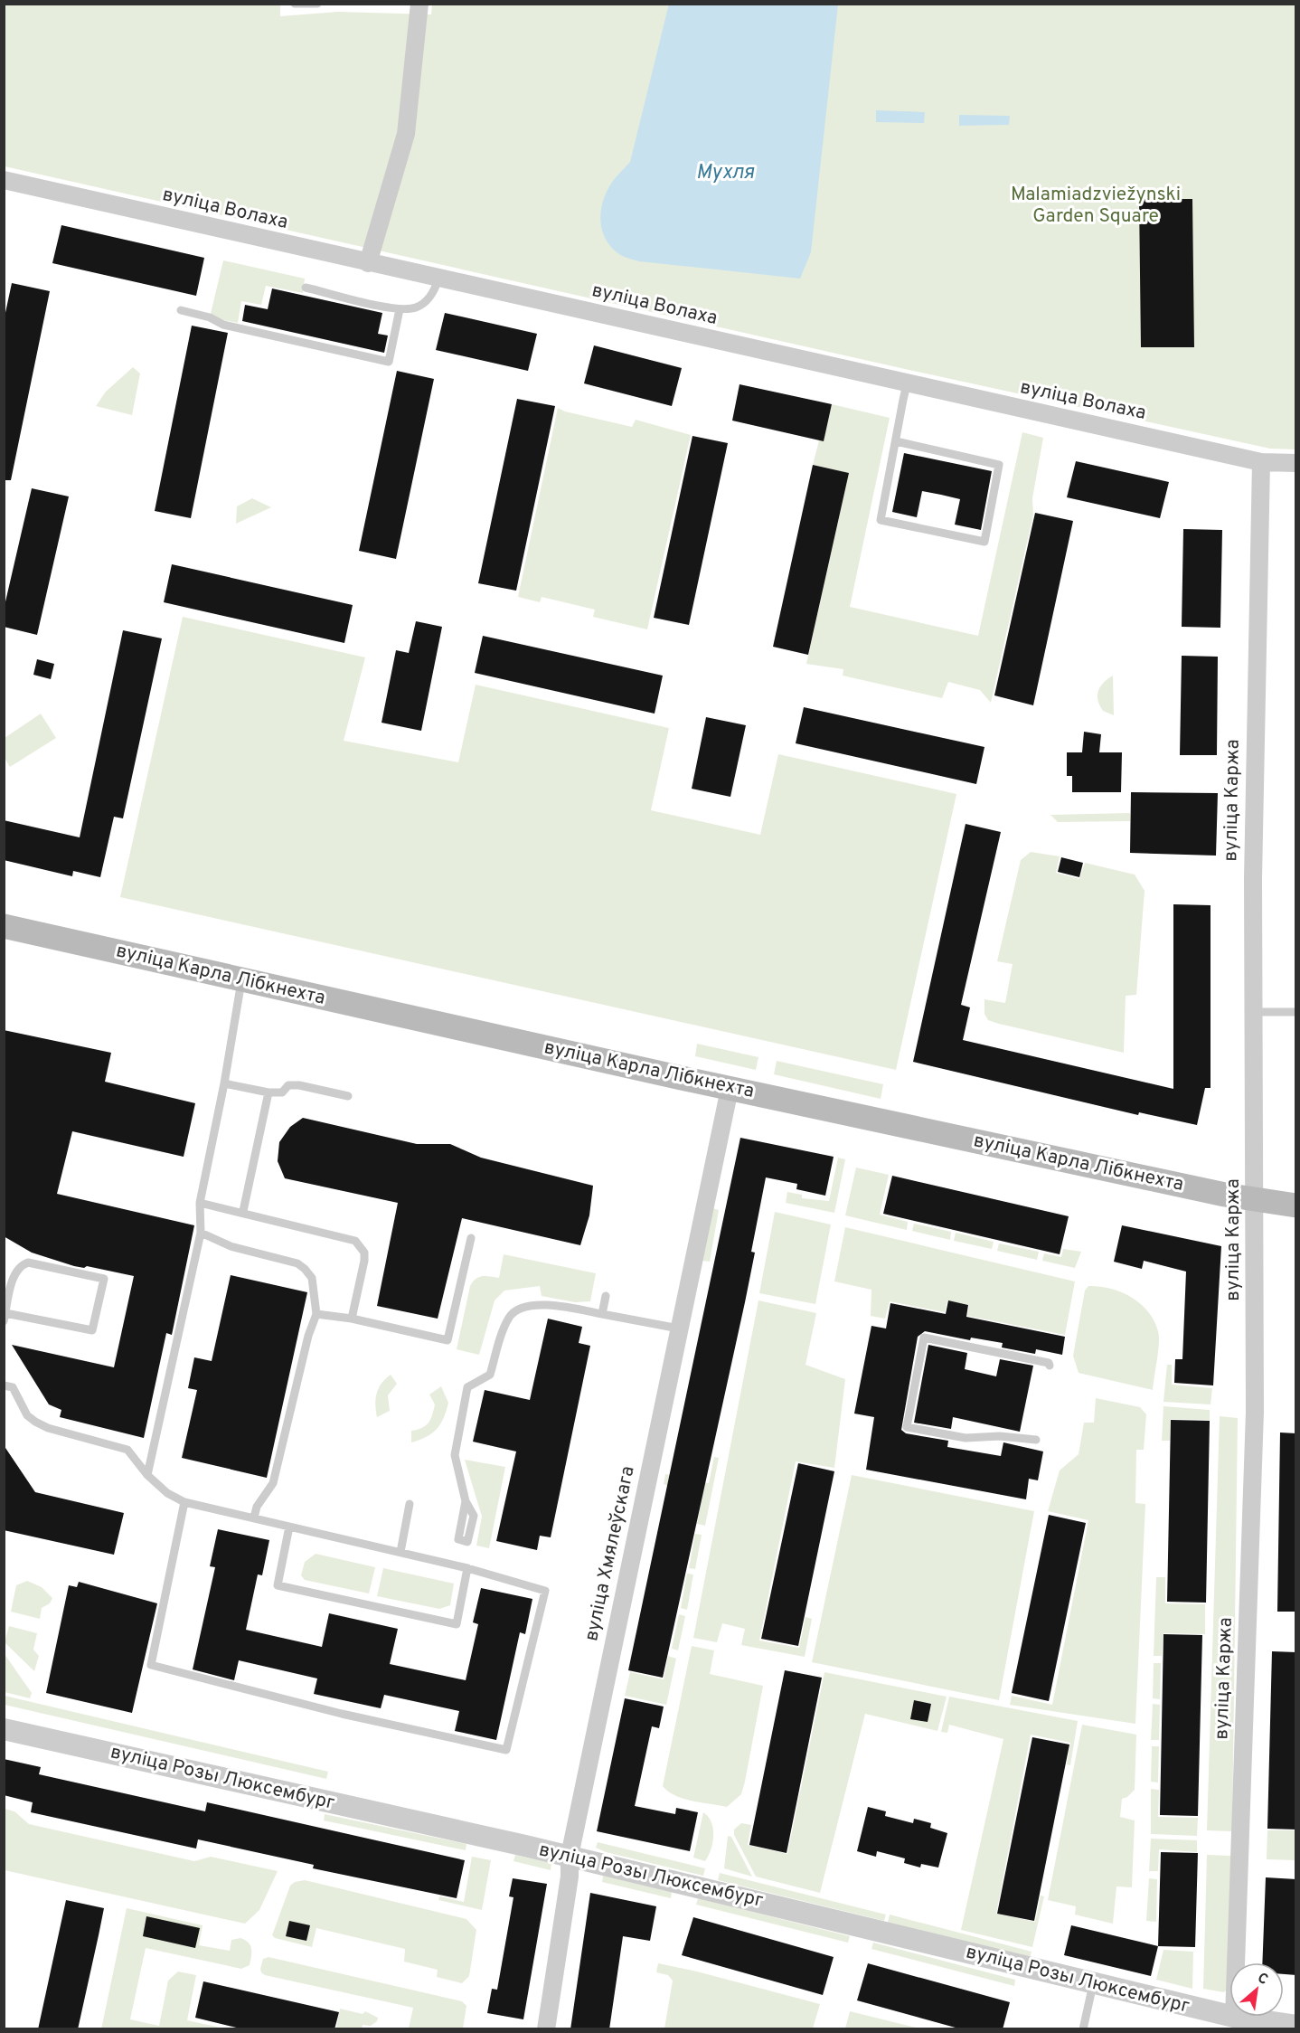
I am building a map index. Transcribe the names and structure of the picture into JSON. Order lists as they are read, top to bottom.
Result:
{
  "streets": {
    "main road": ["вуліца Карла Лібкнехта"],
    "street": [
      "вуліца Волаха",
      "вуліца Каржа",
      "вуліца Хмялеўскага",
      "вуліца Розы Люксембург"
    ]
  },
  "crossings": [
    ["вуліца Волаха", "вуліца Каржа"],
    ["вуліца Каржа", "вуліца Карла Лібкнехта"],
    ["вуліца Каржа", "вуліца Розы Люксембург"],
    ["вуліца Карла Лібкнехта", "вуліца Хмялеўскага"],
    ["вуліца Хмялеўскага", "вуліца Розы Люксембург"]
  ],
  "water": ["Мухля"],
  "parks": ["Malamiadzviežynski Garden Square"],
  "north": "top right"
}
